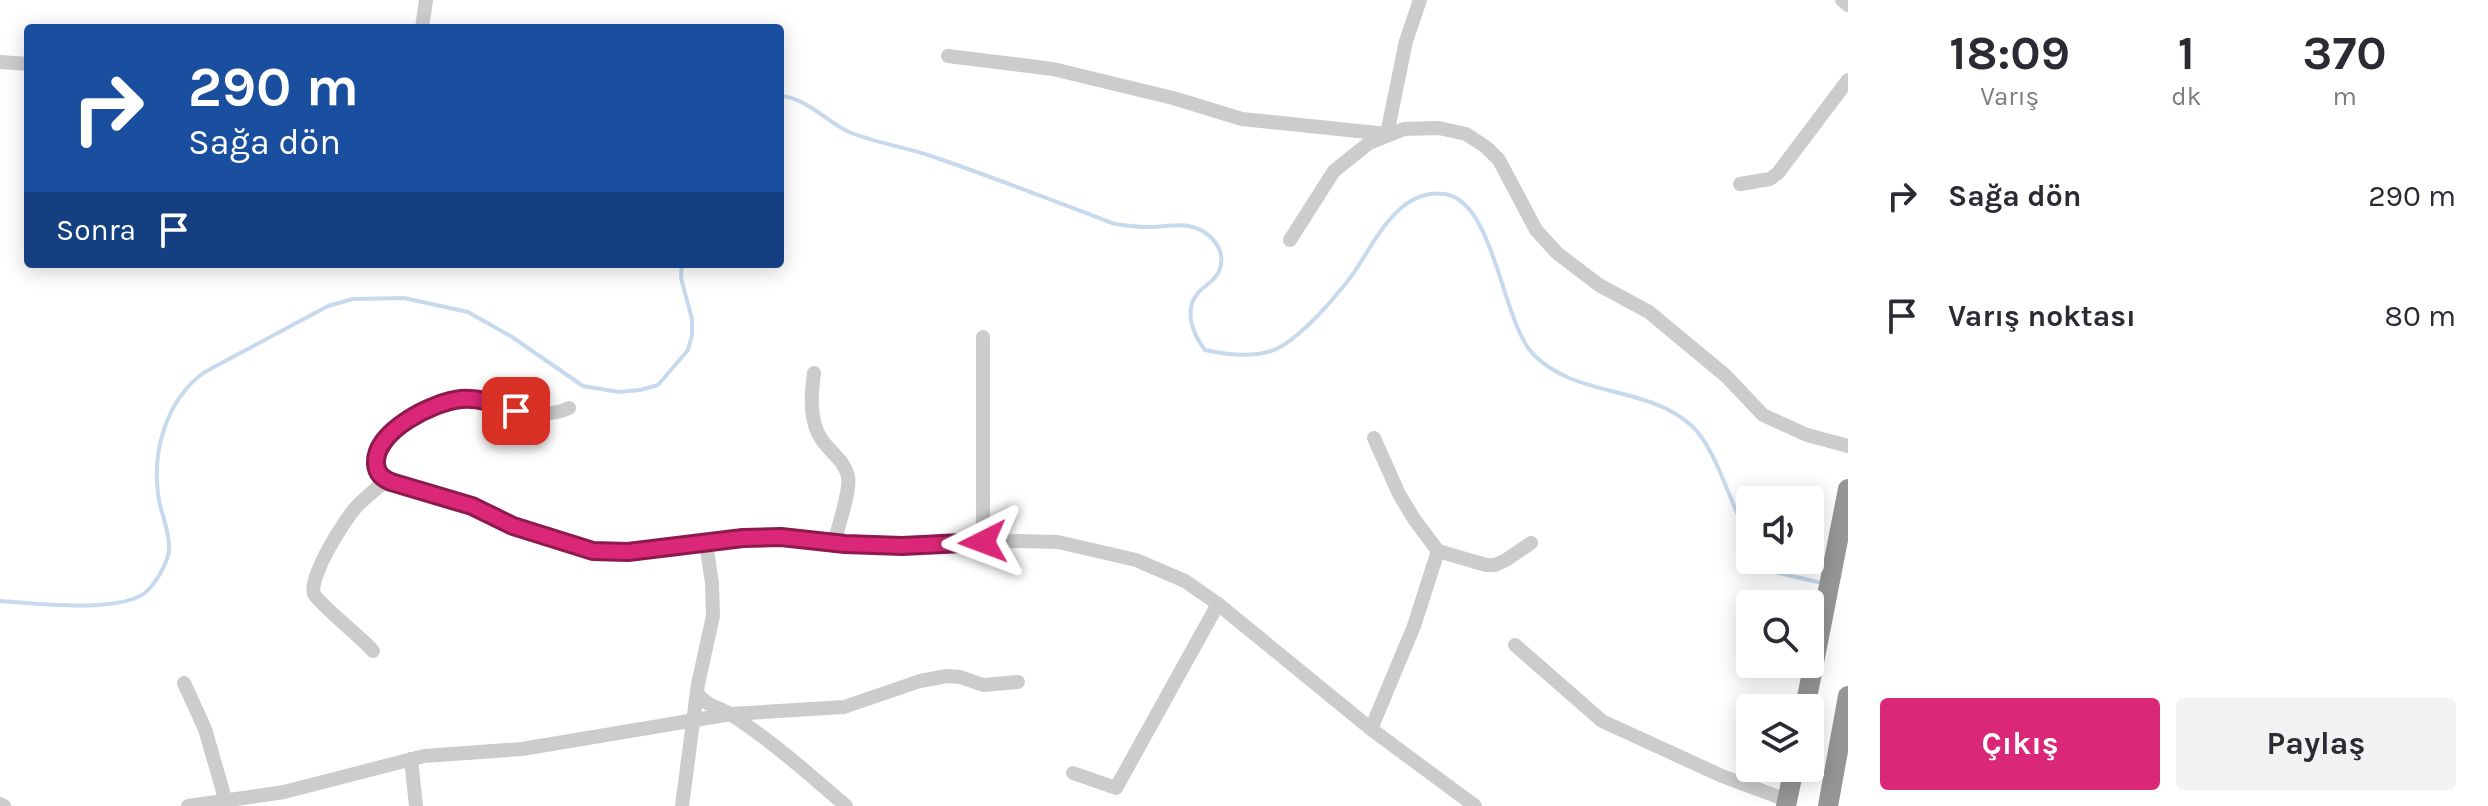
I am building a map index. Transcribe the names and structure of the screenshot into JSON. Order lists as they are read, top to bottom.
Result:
{
  "page": {
    "eta": [
      "18:09",
      "Varış",
      "1",
      "dk",
      "370",
      "m"
    ],
    "turn": ["290 m", "Sağa dön"],
    "list": [
      {
        "name": "Sağa dön",
        "value": "290 m"
      },
      {
        "name": "Varış noktası",
        "value": "80 m"
      }
    ],
    "then": "Sonra",
    "buttons": ["Çıkış", "Paylaş"]
  }
}
